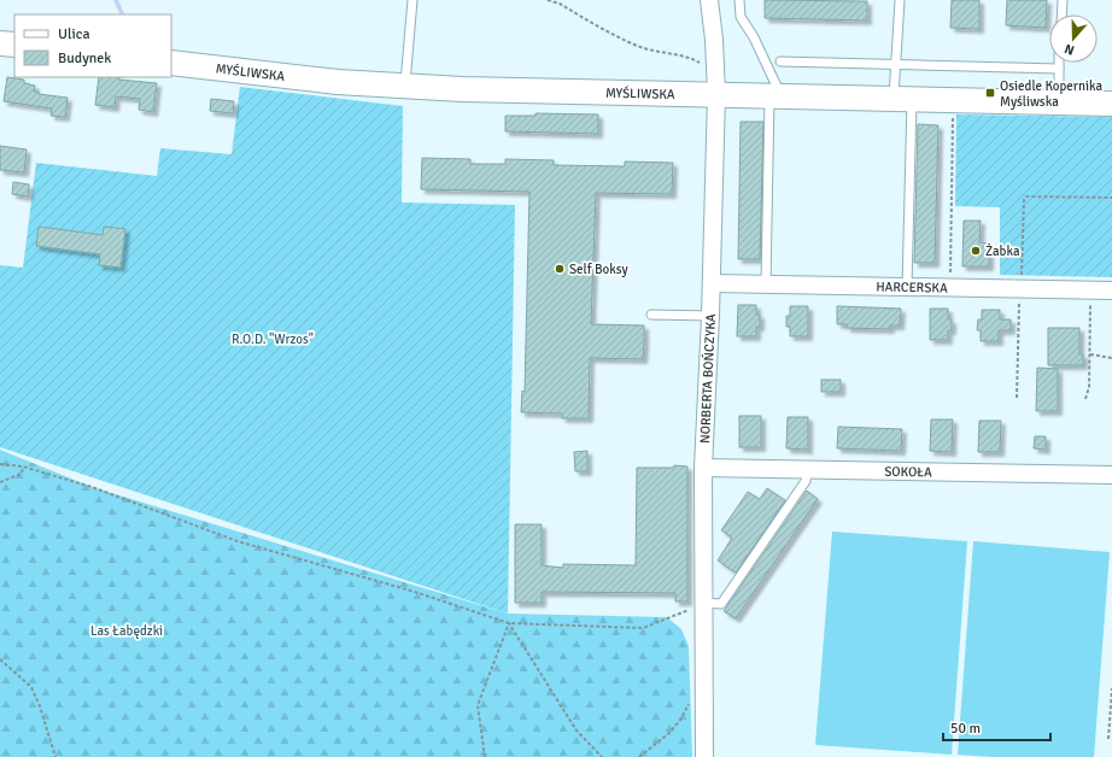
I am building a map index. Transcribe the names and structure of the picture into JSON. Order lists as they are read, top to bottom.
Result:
{
  "streets": {
    "street": [
      "MYŚLIWSKA",
      "HARCERSKA",
      "NORBERTA BOŃCZYKA",
      "SOKOŁA"
    ]
  },
  "crossings": [
    ["MYŚLIWSKA", "NORBERTA BOŃCZYKA"],
    ["HARCERSKA", "NORBERTA BOŃCZYKA"],
    ["NORBERTA BOŃCZYKA", "SOKOŁA"]
  ],
  "parks": ["R.O.D. \"Wrzos\"", "Las Łabędzki"],
  "places": {
    "transit": ["Osiedle Kopernika Myśliwska"],
    "other": ["Żabka", "Self Boksy"]
  },
  "legend": ["Ulica", "Budynek"],
  "scale_bar": "50 m",
  "north": "bottom"
}
